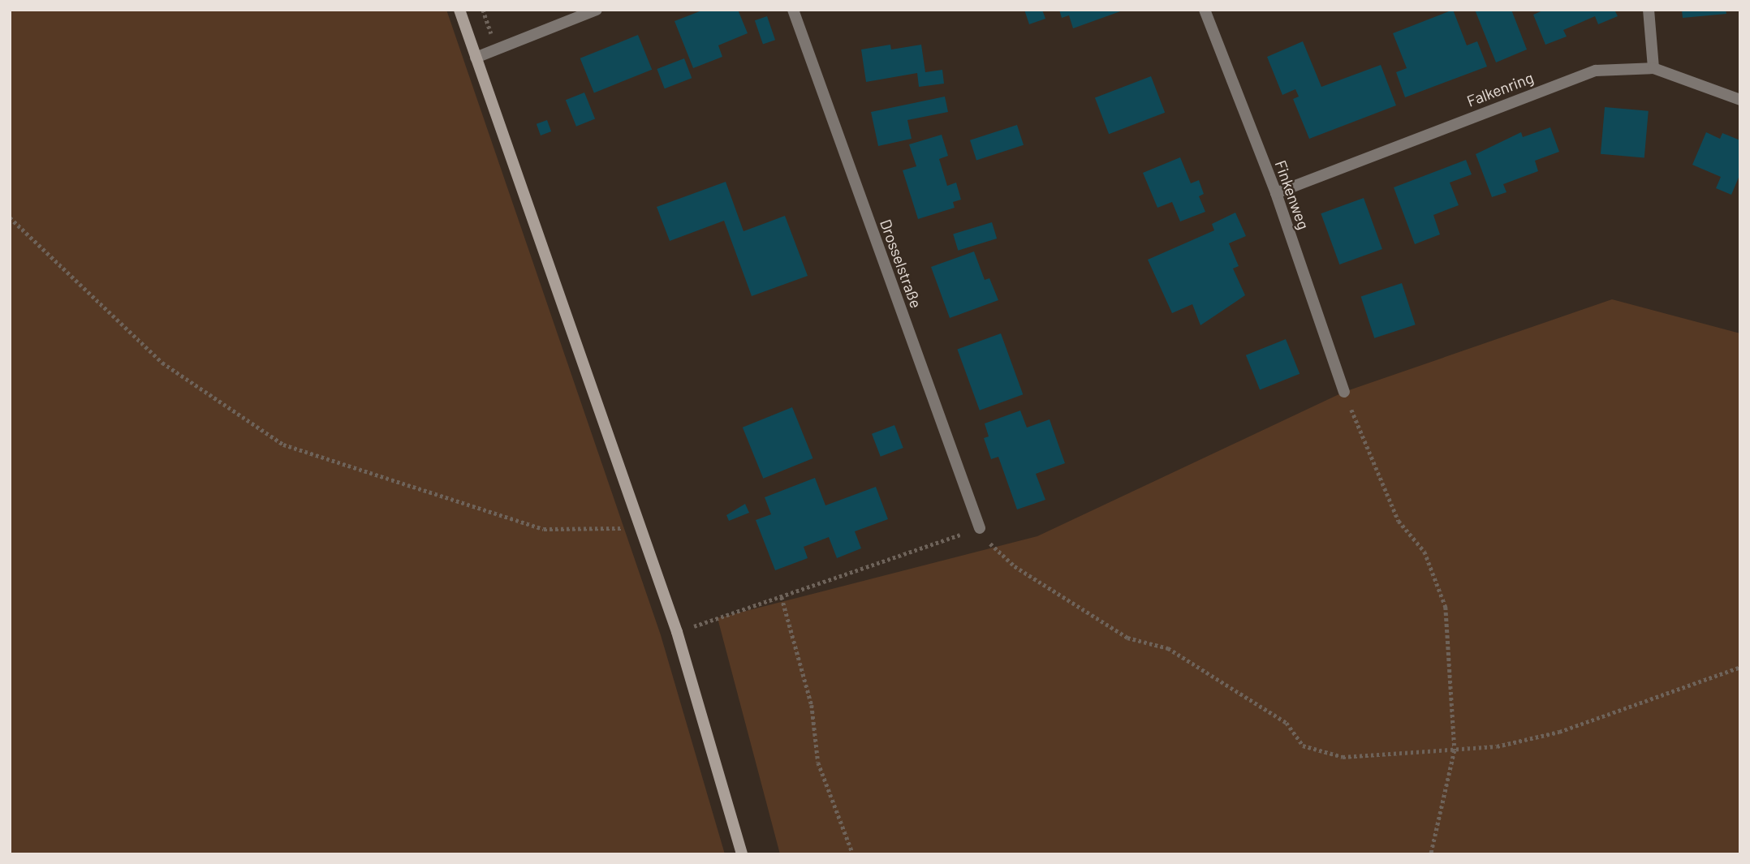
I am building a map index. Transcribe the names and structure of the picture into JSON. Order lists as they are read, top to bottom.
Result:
{
  "streets": {
    "street": ["Falkenring", "Finkenweg", "Drosselstraße"]
  },
  "crossings": [
    ["Falkenring", "Finkenweg"]
  ]
}
